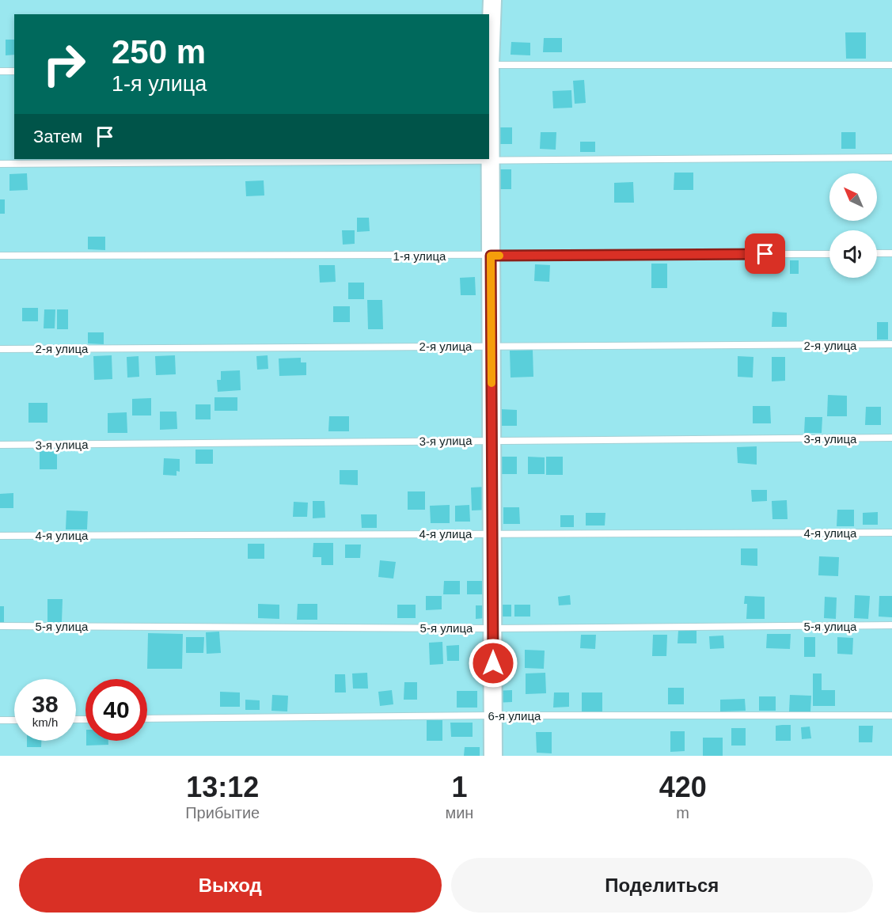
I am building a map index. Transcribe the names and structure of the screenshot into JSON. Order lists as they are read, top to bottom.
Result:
{
  "streets": {
    "lane": [
      "1-я улица",
      "2-я улица",
      "3-я улица",
      "4-я улица",
      "5-я улица",
      "6-я улица"
    ]
  },
  "north": "top left",
  "page": {
    "turn": ["250 m", "1-я улица"],
    "then": "Затем",
    "speed": "38 km/h",
    "limit": "40",
    "eta": [
      "13:12",
      "Прибытие",
      "1",
      "мин",
      "420",
      "m"
    ],
    "buttons": ["Выход", "Поделиться"]
  }
}
